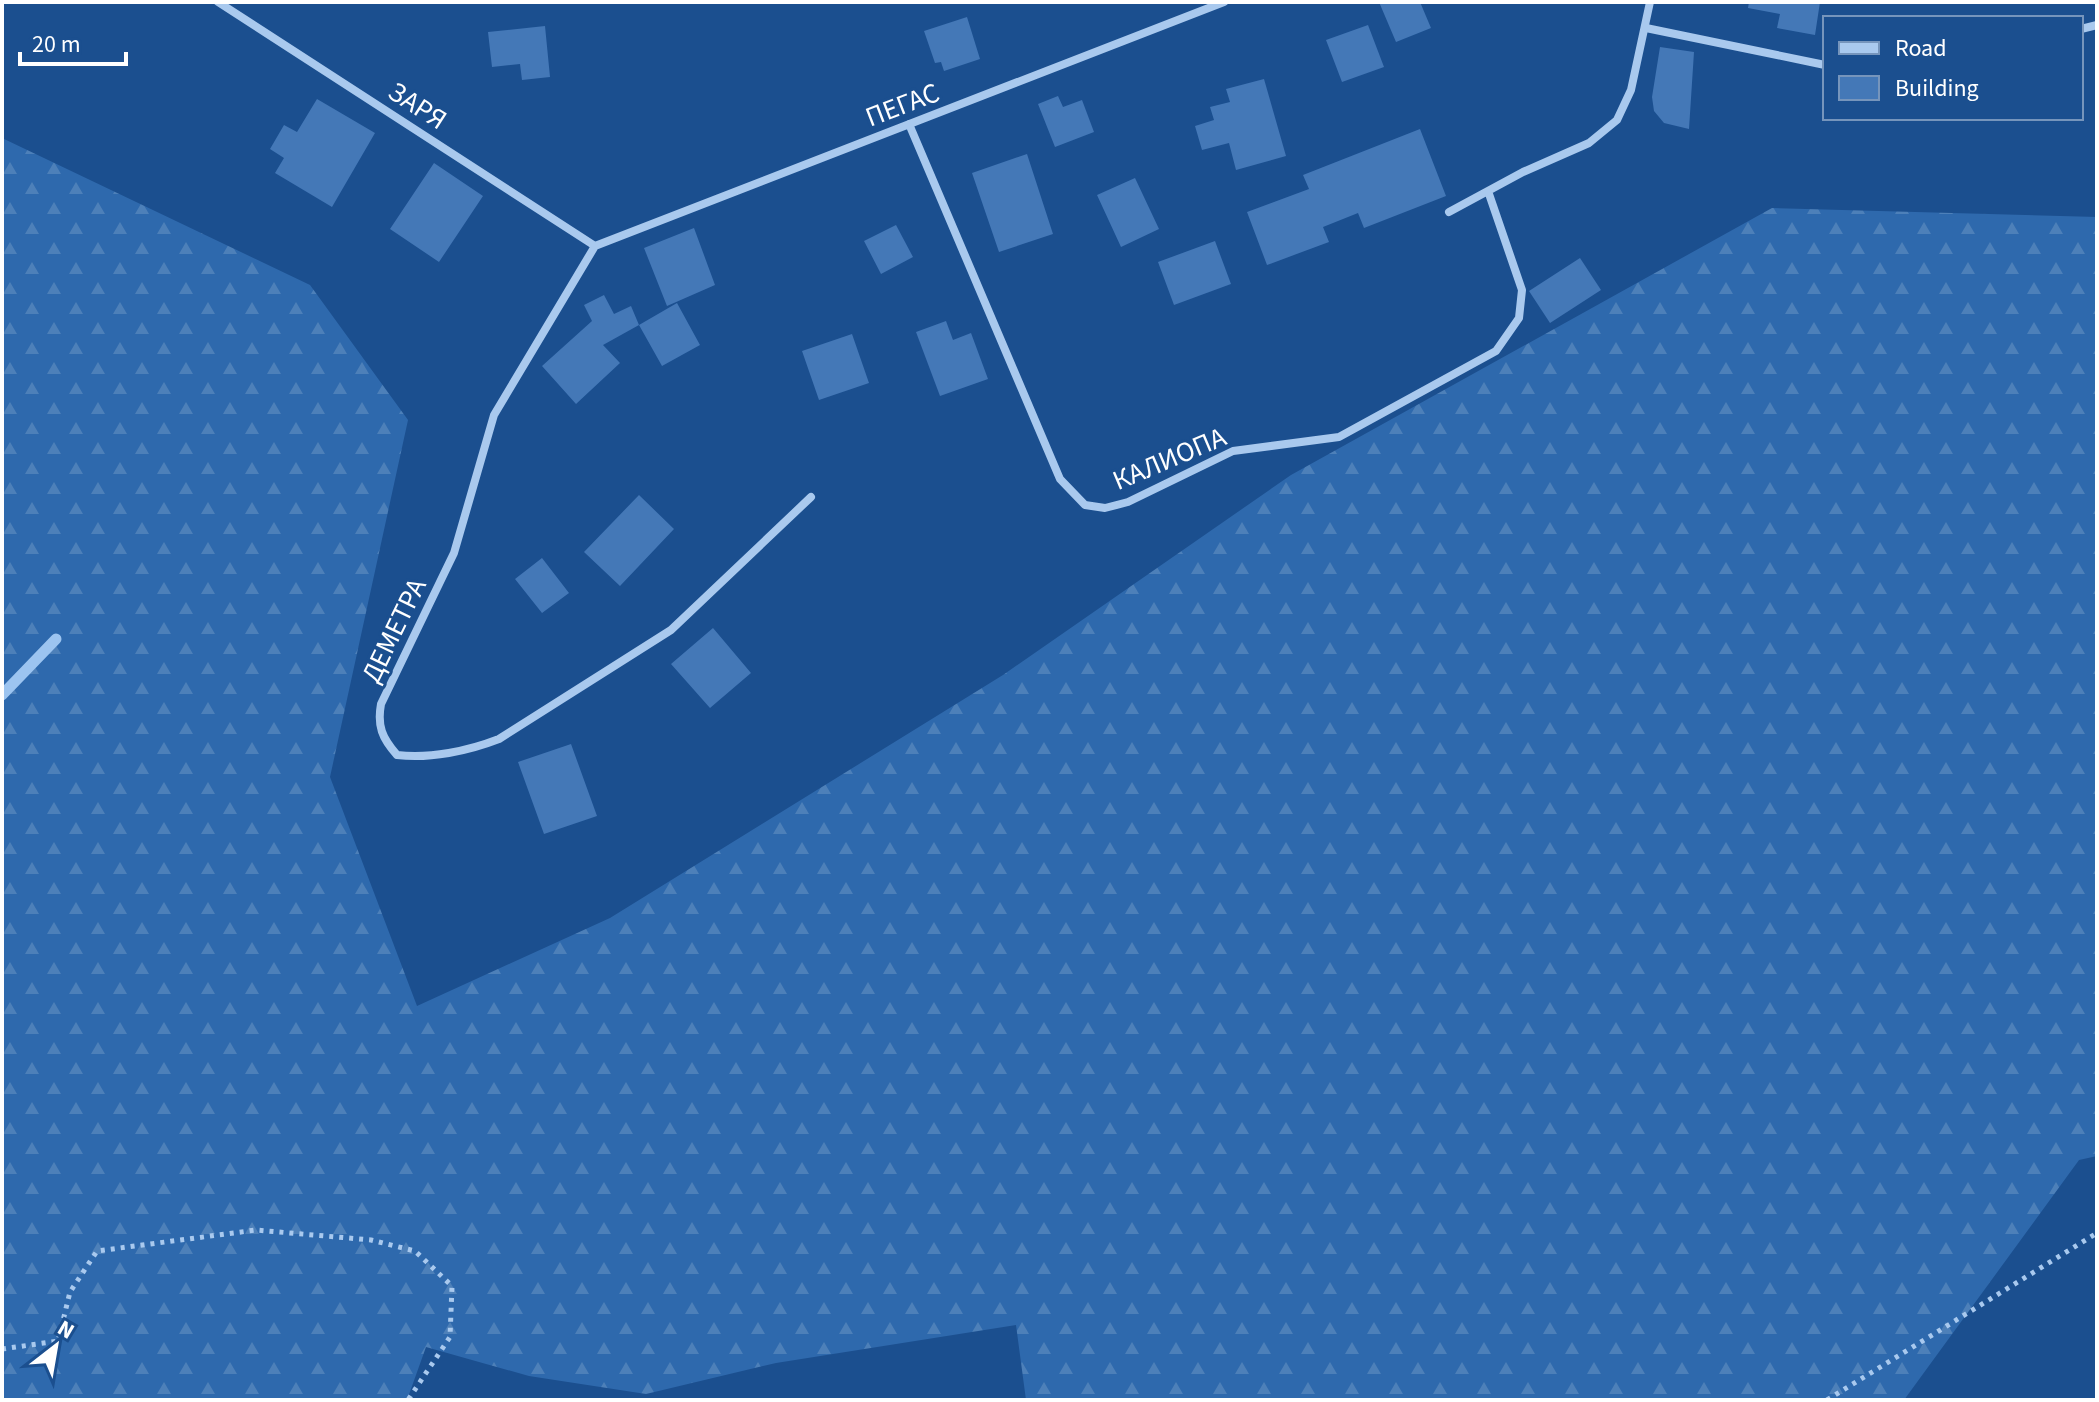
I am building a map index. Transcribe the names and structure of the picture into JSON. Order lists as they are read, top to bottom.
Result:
{
  "streets": {
    "street": [
      "ПЕГАС",
      "ЗАРЯ",
      "КАЛИОПА",
      "ДЕМЕТРА"
    ]
  },
  "crossings": [
    ["ПЕГАС", "ЗАРЯ"],
    ["ПЕГАС", "КАЛИОПА"],
    ["ПЕГАС", "ДЕМЕТРА"],
    ["ЗАРЯ", "ДЕМЕТРА"]
  ],
  "legend": ["Road", "Building"],
  "scale_bar": "20 m",
  "north": "top right"
}
